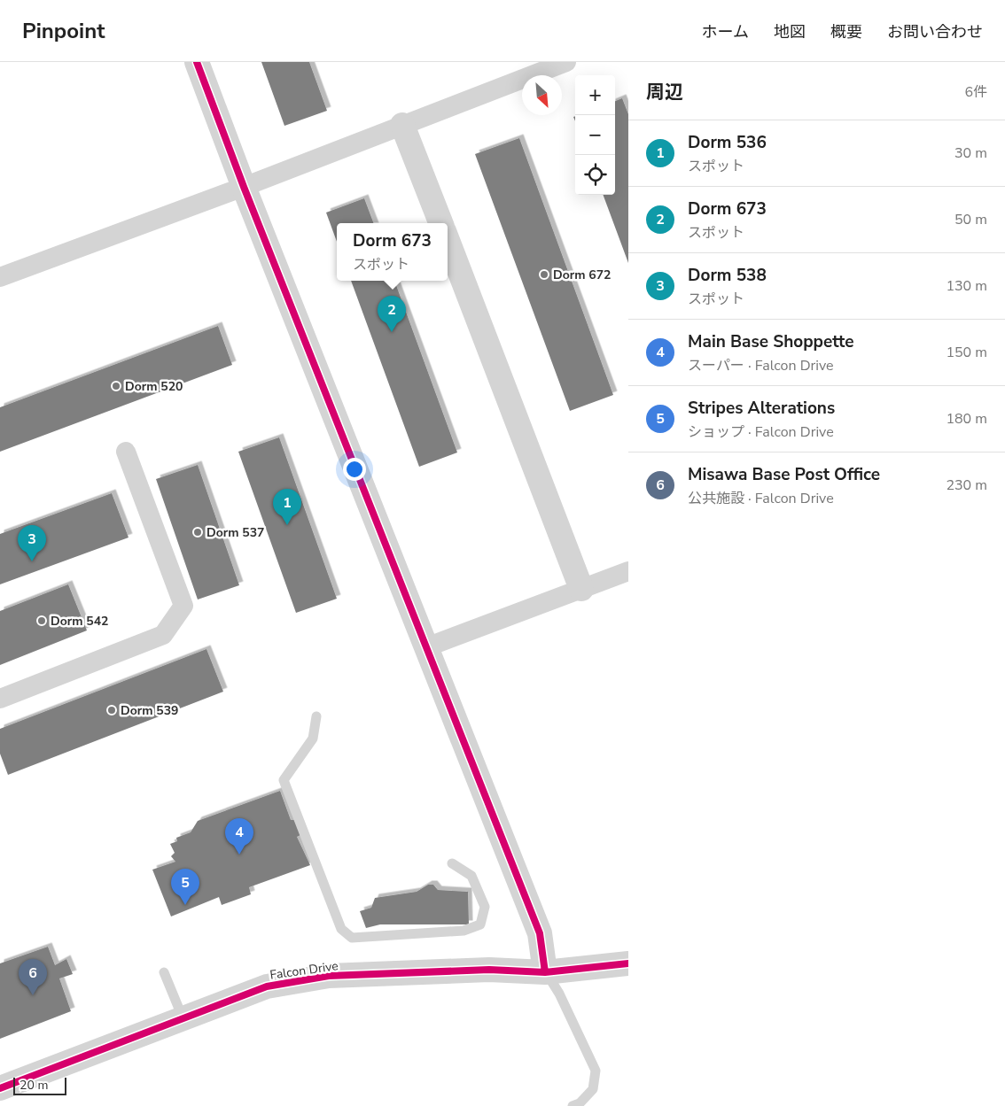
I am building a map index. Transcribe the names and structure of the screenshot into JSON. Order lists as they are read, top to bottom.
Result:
{
  "streets": {
    "street": ["Falcon Drive"]
  },
  "places": [
    "Dorm 672",
    "Dorm 520",
    "Dorm 537",
    "Dorm 542",
    "Dorm 539"
  ],
  "scale_bar": "20 m",
  "north": "bottom right",
  "page": {
    "header": "Pinpoint",
    "nav": [
      "ホーム",
      "地図",
      "概要",
      "お問い合わせ"
    ],
    "heading": ["周辺", "6件"],
    "map_buttons": ["+", "−"],
    "list": [
      {
        "mark": "1",
        "name": "Dorm 536",
        "note": "スポット",
        "value": "30 m"
      },
      {
        "mark": "2",
        "name": "Dorm 673",
        "note": "スポット",
        "value": "50 m"
      },
      {
        "mark": "3",
        "name": "Dorm 538",
        "note": "スポット",
        "value": "130 m"
      },
      {
        "mark": "4",
        "name": "Main Base Shoppette",
        "note": "スーパー · Falcon Drive",
        "value": "150 m"
      },
      {
        "mark": "5",
        "name": "Stripes Alterations",
        "note": "ショップ · Falcon Drive",
        "value": "180 m"
      },
      {
        "mark": "6",
        "name": "Misawa Base Post Office",
        "note": "公共施設 · Falcon Drive",
        "value": "230 m"
      }
    ],
    "popup": ["Dorm 673", "スポット"],
    "pins": [
      "2",
      "1",
      "3",
      "4",
      "5",
      "6"
    ],
    "scale": "20 m"
  }
}
